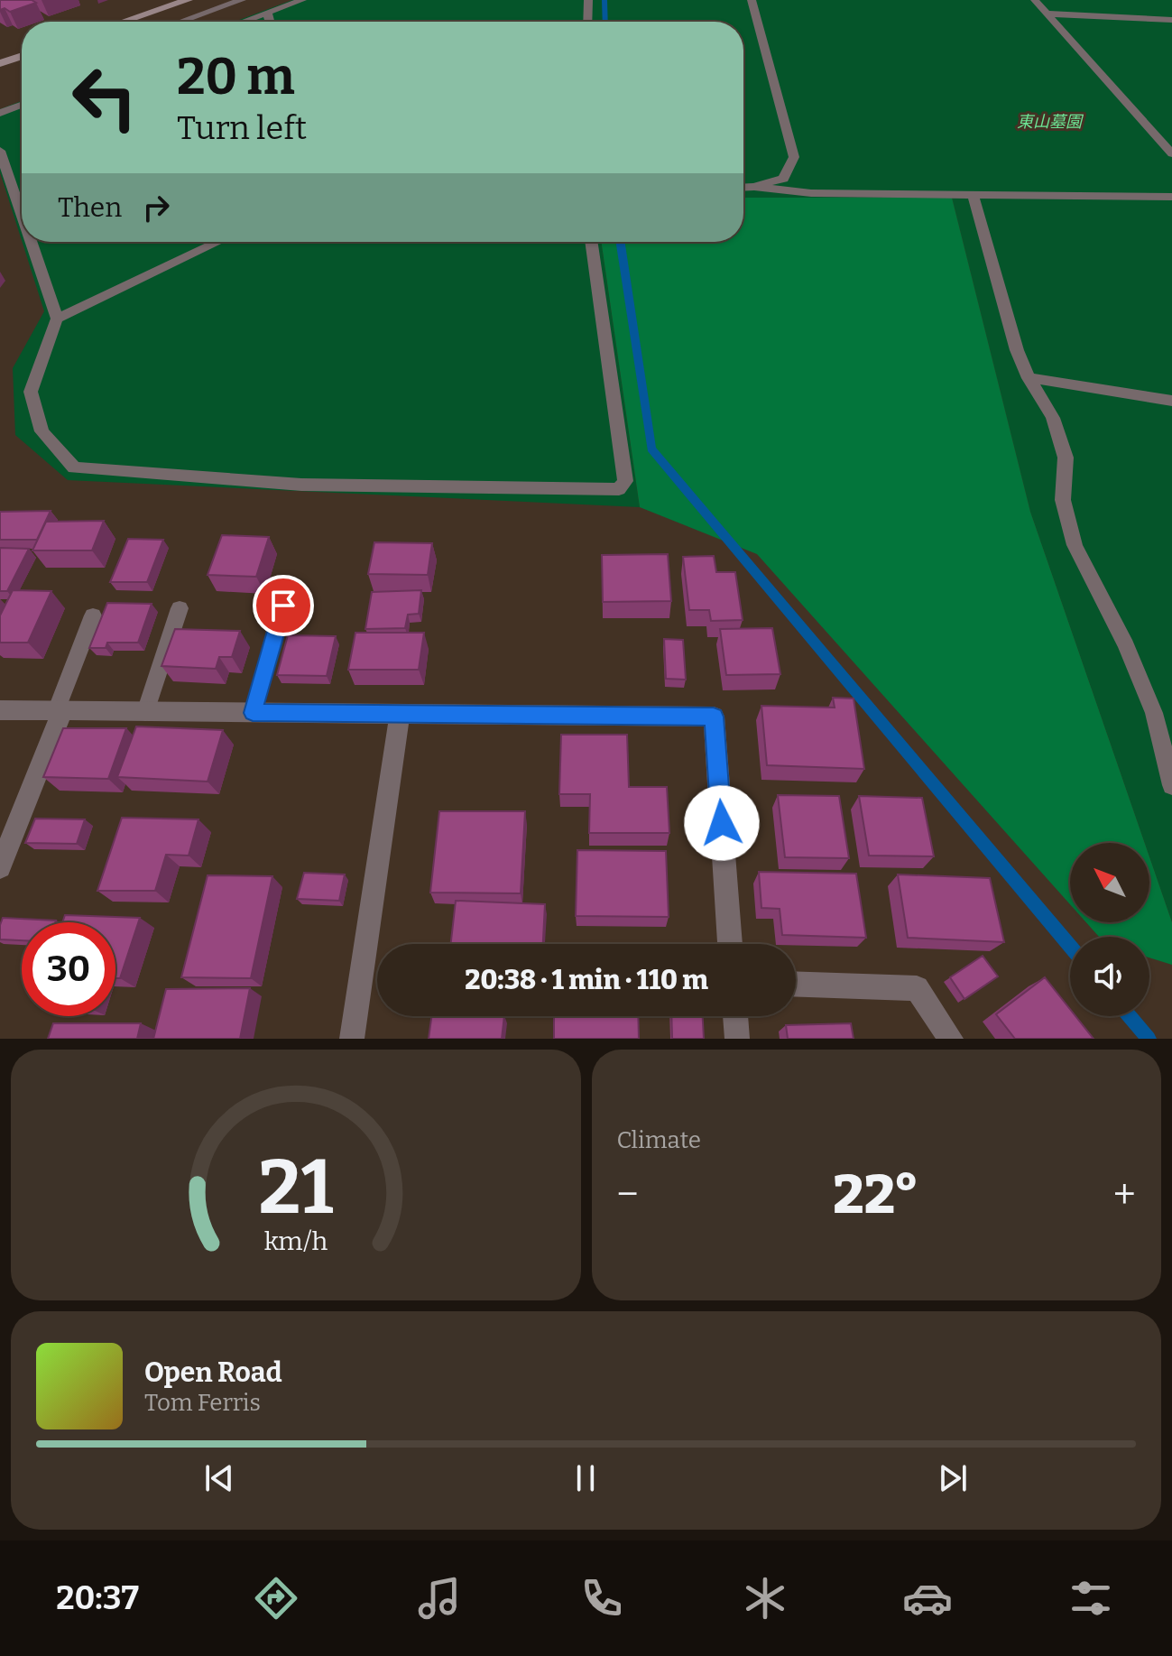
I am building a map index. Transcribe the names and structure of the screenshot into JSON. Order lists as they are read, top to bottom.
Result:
{
  "parks": ["東山墓園"],
  "north": "top left",
  "page": {
    "turn": ["20 m", "Turn left"],
    "then": "Then",
    "limit": "30",
    "trip": "20:38 · 1 min · 110 m",
    "tile": "Climate",
    "heat": ["−", "22°", "+"],
    "song": ["Open Road", "Tom Ferris"],
    "tabs": "20:37",
    "gauge": ["21", "km/h"]
  }
}
